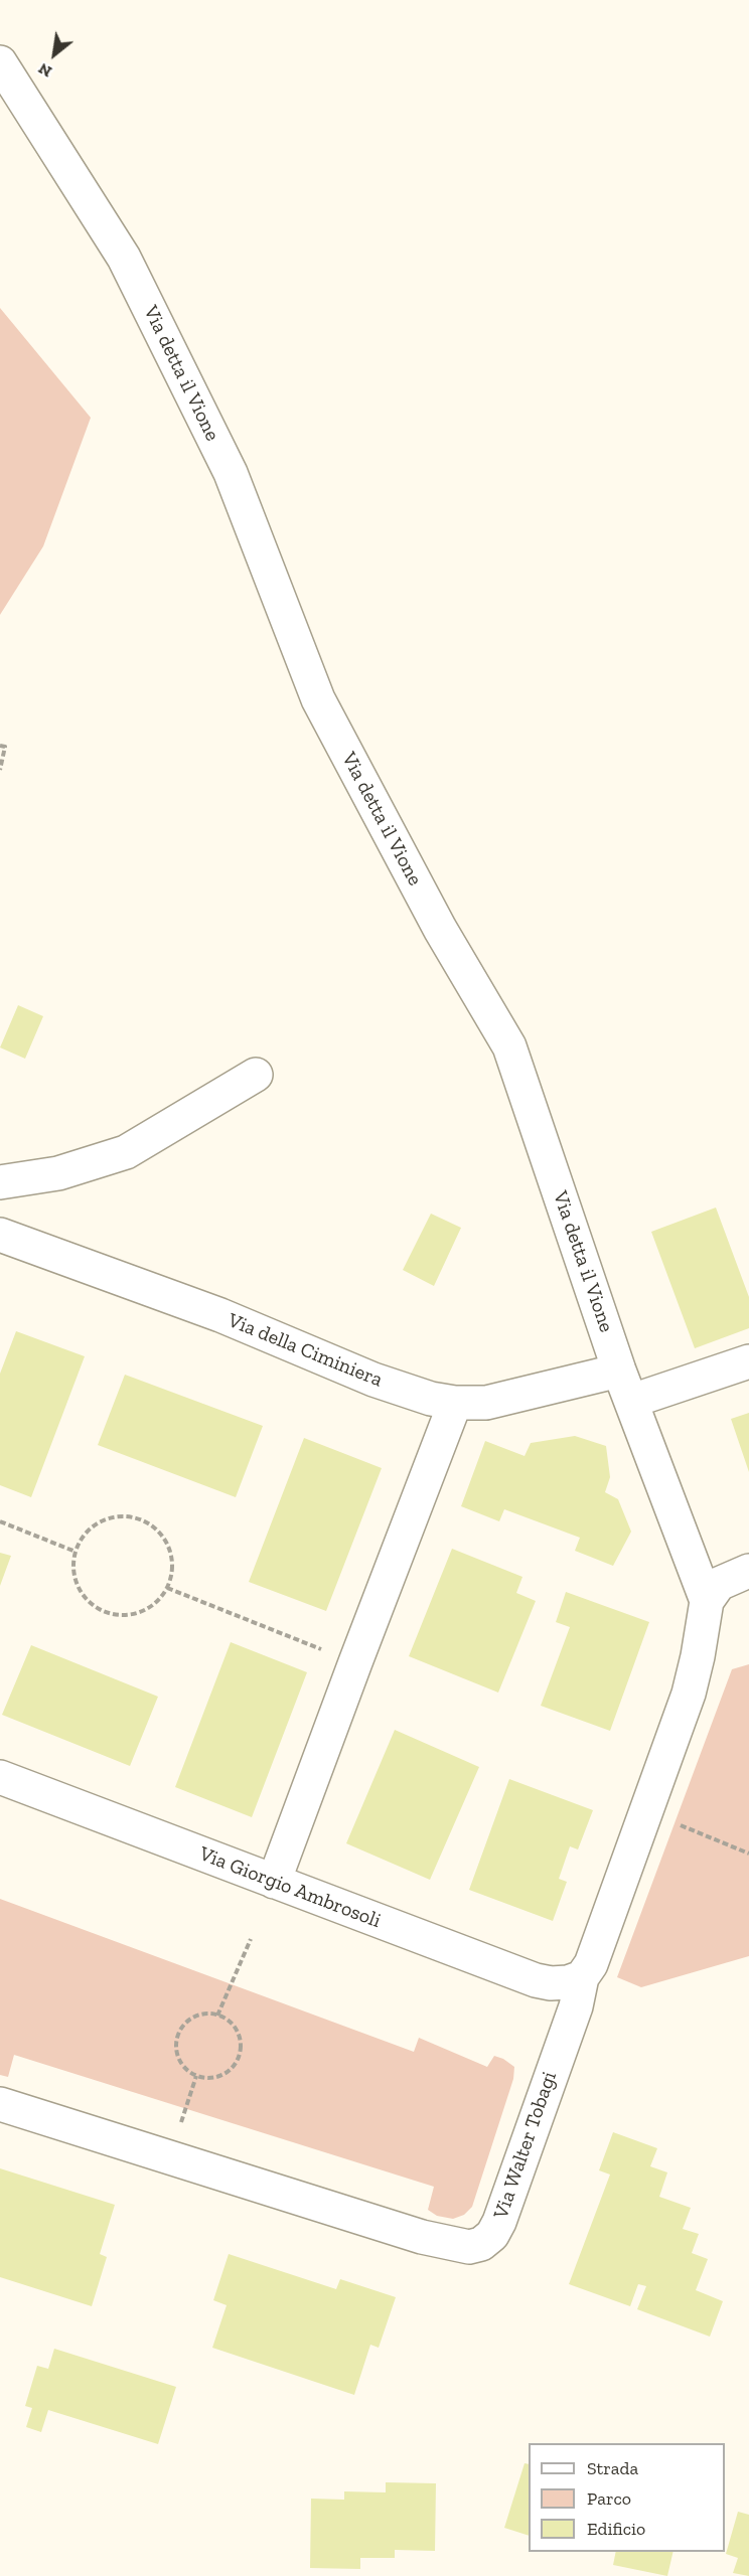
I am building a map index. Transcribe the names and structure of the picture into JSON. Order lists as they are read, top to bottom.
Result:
{
  "streets": {
    "street": [
      "Via detta il Vione",
      "Via della Ciminiera",
      "Via Giorgio Ambrosoli",
      "Via Walter Tobagi"
    ]
  },
  "crossings": [
    ["Via detta il Vione", "Via della Ciminiera"],
    ["Via detta il Vione", "Via Walter Tobagi"],
    ["Via Giorgio Ambrosoli", "Via Walter Tobagi"]
  ],
  "legend": ["Strada", "Parco", "Edificio"],
  "north": "bottom left"
}
